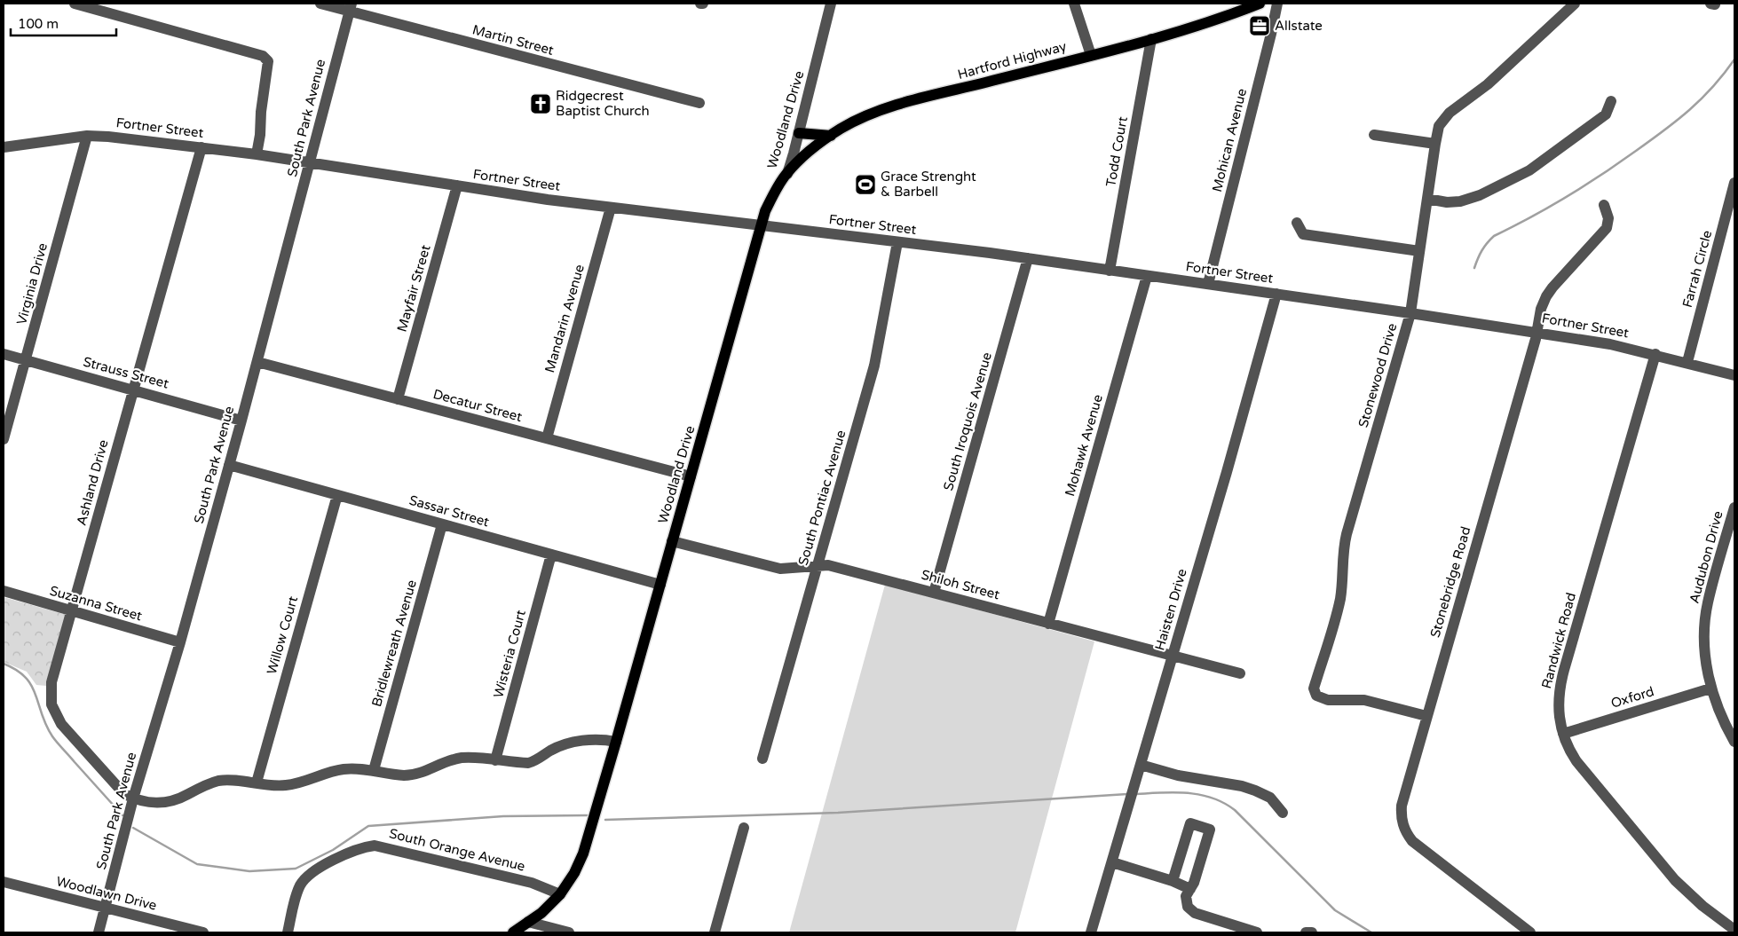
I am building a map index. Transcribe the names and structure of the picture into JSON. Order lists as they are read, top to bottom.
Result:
{
  "streets": {
    "main road": ["Hartford Highway", "Woodland Drive"],
    "street": [
      "Martin Street",
      "South Park Avenue",
      "Fortner Street",
      "Mohican Avenue",
      "Todd Court",
      "Farrah Circle",
      "Virginia Drive",
      "Mayfair Street",
      "Mandarin Avenue",
      "Strauss Street",
      "Stonewood Drive",
      "Decatur Street",
      "South Iroquois Avenue",
      "Mohawk Avenue",
      "Ashland Drive",
      "South Pontiac Avenue",
      "Sassar Street",
      "Audubon Drive",
      "Stonebridge Road",
      "Shiloh Street",
      "Suzanna Street",
      "Haisten Drive",
      "Willow Court",
      "Randwick Road",
      "Bridlewreath Avenue",
      "Wisteria Court",
      "Oxford",
      "South Orange Avenue",
      "Woodlawn Drive"
    ]
  },
  "crossings": [
    ["Martin Street", "South Park Avenue"],
    ["Hartford Highway", "Woodland Drive"],
    ["Hartford Highway", "Todd Court"],
    ["South Park Avenue", "Fortner Street"],
    ["South Park Avenue", "Strauss Street"],
    ["South Park Avenue", "Decatur Street"],
    ["South Park Avenue", "Ashland Drive"],
    ["South Park Avenue", "Sassar Street"],
    ["South Park Avenue", "Suzanna Street"],
    ["South Park Avenue", "Woodlawn Drive"],
    ["Woodland Drive", "Fortner Street"],
    ["Woodland Drive", "Decatur Street"],
    ["Woodland Drive", "Sassar Street"],
    ["Woodland Drive", "Shiloh Street"],
    ["Woodland Drive", "South Orange Avenue"],
    ["Fortner Street", "Mohican Avenue"],
    ["Fortner Street", "Todd Court"],
    ["Fortner Street", "Farrah Circle"],
    ["Fortner Street", "Virginia Drive"],
    ["Fortner Street", "Mayfair Street"],
    ["Fortner Street", "Mandarin Avenue"],
    ["Fortner Street", "Stonewood Drive"],
    ["Fortner Street", "South Iroquois Avenue"],
    ["Fortner Street", "Mohawk Avenue"],
    ["Fortner Street", "Ashland Drive"],
    ["Fortner Street", "South Pontiac Avenue"],
    ["Fortner Street", "Stonebridge Road"],
    ["Fortner Street", "Haisten Drive"],
    ["Fortner Street", "Randwick Road"],
    ["Virginia Drive", "Strauss Street"],
    ["Mayfair Street", "Decatur Street"],
    ["Mandarin Avenue", "Decatur Street"],
    ["Strauss Street", "Ashland Drive"],
    ["Stonewood Drive", "Stonebridge Road"],
    ["South Iroquois Avenue", "Shiloh Street"],
    ["Mohawk Avenue", "Shiloh Street"],
    ["Ashland Drive", "Suzanna Street"],
    ["South Pontiac Avenue", "Shiloh Street"],
    ["Sassar Street", "Willow Court"],
    ["Sassar Street", "Bridlewreath Avenue"],
    ["Sassar Street", "Wisteria Court"],
    ["Audubon Drive", "Oxford"],
    ["Shiloh Street", "Haisten Drive"],
    ["Randwick Road", "Oxford"]
  ],
  "places": {
    "office": ["Allstate"],
    "church": ["Ridgecrest Baptist Church"],
    "sports": ["Grace Strenght & Barbell"]
  },
  "scale_bar": "100 m"
}
